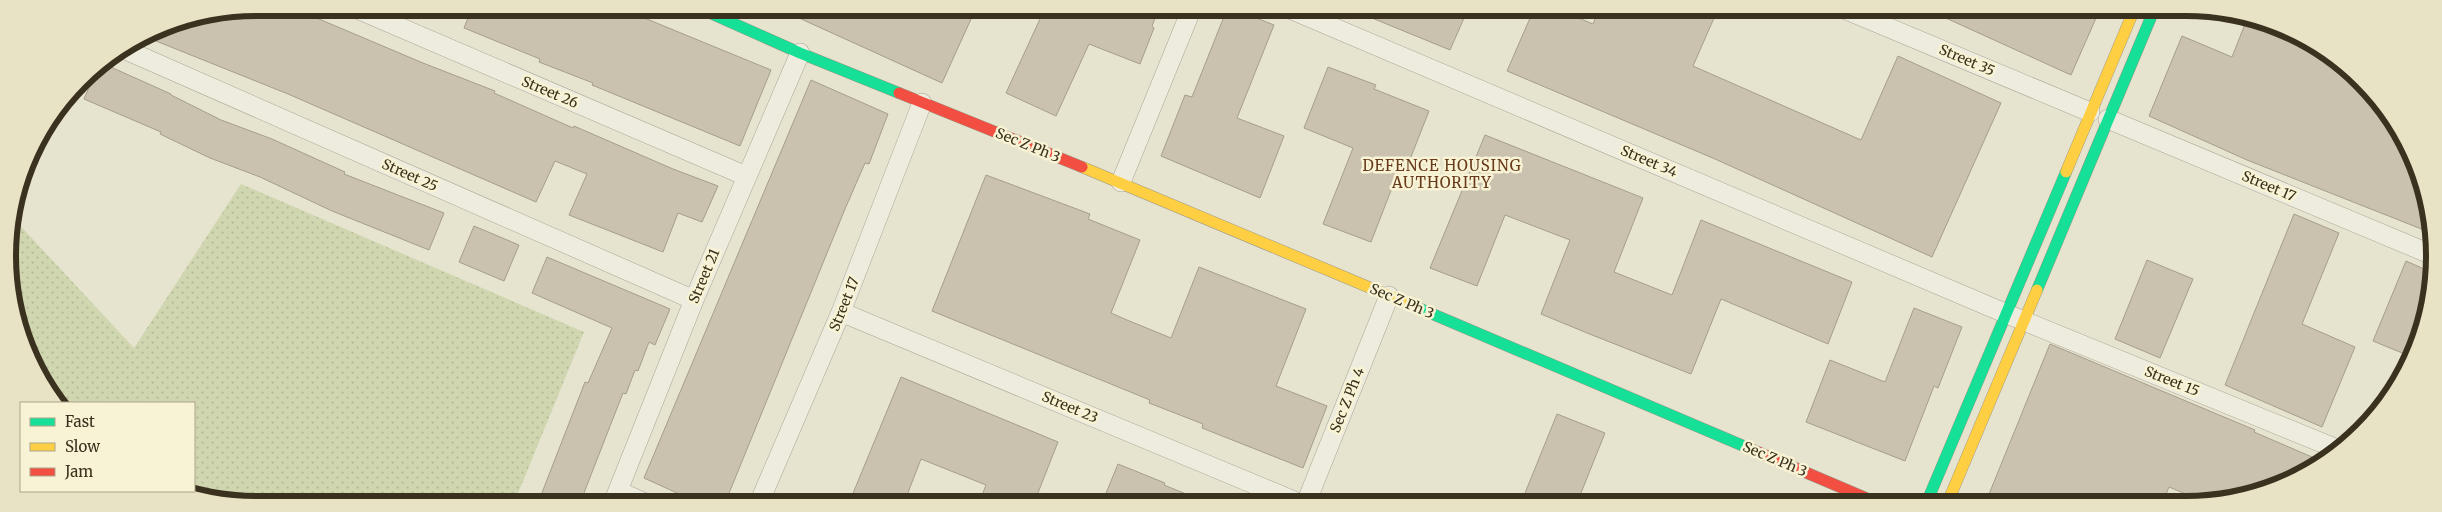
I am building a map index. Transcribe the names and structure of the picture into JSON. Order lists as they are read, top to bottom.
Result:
{
  "streets": {
    "street": [
      "Street 35",
      "Street 26",
      "Sec Z Ph 3",
      "Street 34",
      "Street 25",
      "Street 17",
      "Street 21",
      "Street 15",
      "Sec Z Ph 4",
      "Street 23"
    ]
  },
  "crossings": [
    ["Street 26", "Street 21"],
    ["Sec Z Ph 3", "Street 17"],
    ["Sec Z Ph 3", "Street 21"],
    ["Sec Z Ph 3", "Sec Z Ph 4"],
    ["Street 34", "Street 15"],
    ["Street 25", "Street 21"],
    ["Street 17", "Street 23"]
  ],
  "districts": ["DEFENCE HOUSING AUTHORITY"],
  "legend": ["Fast", "Slow", "Jam"]
}
